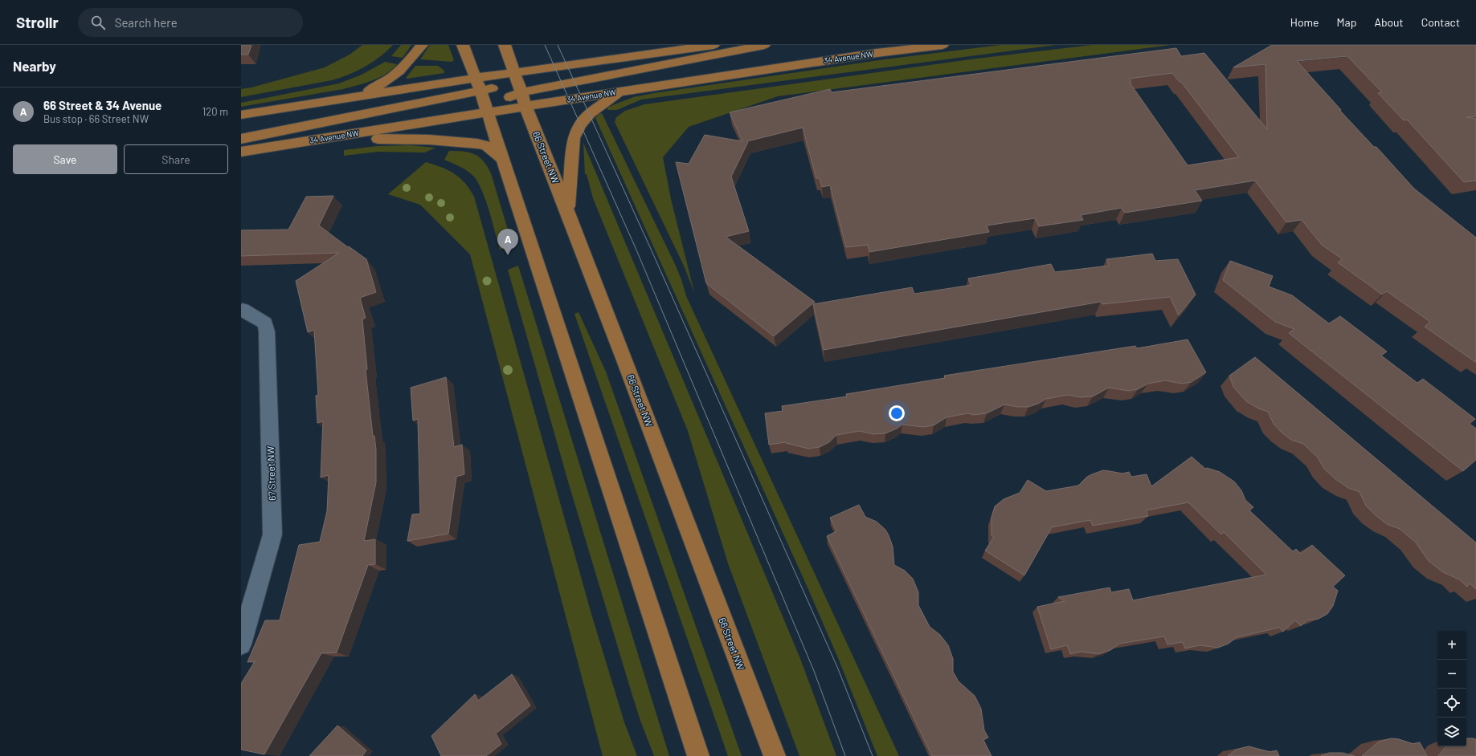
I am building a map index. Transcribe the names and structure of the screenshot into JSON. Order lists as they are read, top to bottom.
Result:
{
  "streets": {
    "main road": ["34 Avenue NW", "66 Street NW"],
    "street": ["67 Street NW"]
  },
  "crossings": [
    ["34 Avenue NW", "66 Street NW"]
  ],
  "page": {
    "header": "Strollr",
    "search": "Search here",
    "nav": [
      "Home",
      "Map",
      "About",
      "Contact"
    ],
    "heading": "Nearby",
    "list": [
      {
        "mark": "A",
        "name": "66 Street & 34 Avenue",
        "note": "Bus stop · 66 Street NW",
        "value": "120 m"
      }
    ],
    "buttons": ["Save", "Share"],
    "pins": "A",
    "map_buttons": ["+", "−"]
  }
}
